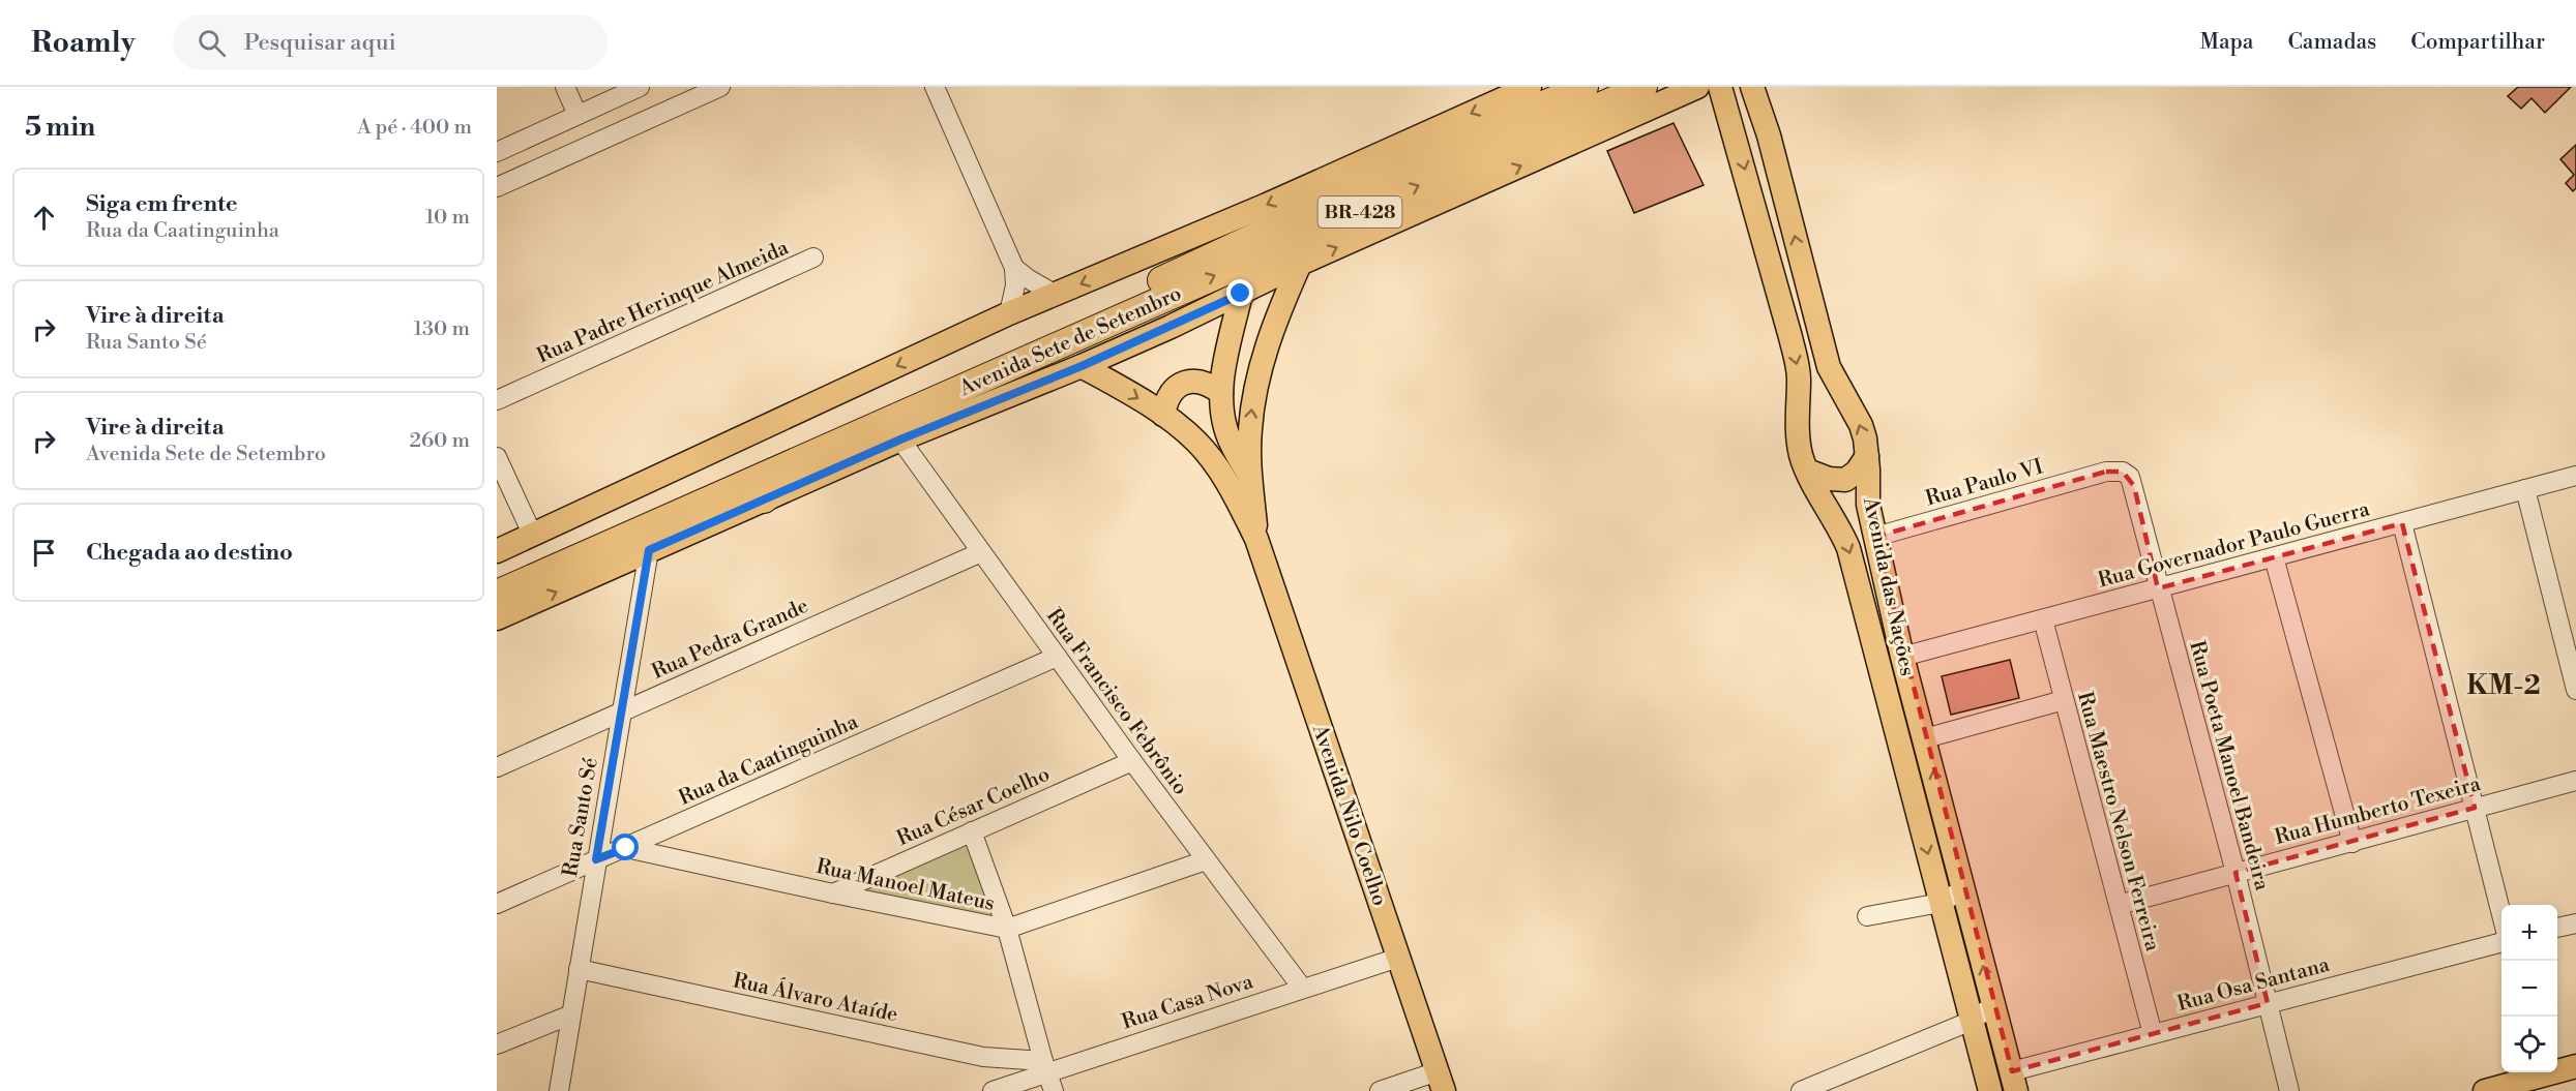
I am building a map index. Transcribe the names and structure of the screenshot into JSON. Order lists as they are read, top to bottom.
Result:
{
  "streets": {
    "highway": ["BR-428", "Avenida Sete de Setembro"],
    "main road": ["Avenida das Nações", "Avenida Nilo Coelho"],
    "street": [
      "Rua Padre Herinque Almeida",
      "Rua Paulo VI",
      "Rua Governador Paulo Guerra",
      "Rua Pedra Grande",
      "Rua Francisco Febrônio",
      "Rua da Caatinguinha",
      "Rua Poeta Manoel Bandeira",
      "Rua César Coelho",
      "Rua Humberto Texeira",
      "Rua Santo Sé",
      "Rua Maestro Nelson Ferreira",
      "Rua Manoel Mateus",
      "Rua Osa Santana",
      "Rua Álvaro Ataíde",
      "Rua Casa Nova"
    ]
  },
  "crossings": [
    ["Avenida Sete de Setembro", "Rua Francisco Febrônio"],
    ["Avenida Sete de Setembro", "Rua Santo Sé"],
    ["Rua Paulo VI", "Avenida das Nações"],
    ["Rua Paulo VI", "Rua Poeta Manoel Bandeira"],
    ["Rua Governador Paulo Guerra", "Avenida das Nações"],
    ["Rua Governador Paulo Guerra", "Rua Poeta Manoel Bandeira"],
    ["Rua Governador Paulo Guerra", "Rua Maestro Nelson Ferreira"],
    ["Avenida das Nações", "Rua Osa Santana"],
    ["Rua Pedra Grande", "Rua Francisco Febrônio"],
    ["Rua Pedra Grande", "Rua Santo Sé"],
    ["Rua Francisco Febrônio", "Rua da Caatinguinha"],
    ["Rua Francisco Febrônio", "Rua César Coelho"],
    ["Rua Francisco Febrônio", "Rua Manoel Mateus"],
    ["Rua Francisco Febrônio", "Rua Casa Nova"],
    ["Rua da Caatinguinha", "Rua Santo Sé"],
    ["Rua da Caatinguinha", "Rua Manoel Mateus"],
    ["Rua Poeta Manoel Bandeira", "Rua Humberto Texeira"],
    ["Rua Poeta Manoel Bandeira", "Rua Osa Santana"],
    ["Rua César Coelho", "Rua Manoel Mateus"],
    ["Rua Humberto Texeira", "Rua Maestro Nelson Ferreira"],
    ["Avenida Nilo Coelho", "Rua Casa Nova"],
    ["Rua Santo Sé", "Rua Álvaro Ataíde"],
    ["Rua Maestro Nelson Ferreira", "Rua Osa Santana"],
    ["Rua Álvaro Ataíde", "Rua Casa Nova"]
  ],
  "districts": ["KM-2"],
  "page": {
    "header": "Roamly",
    "search": "Pesquisar aqui",
    "nav": ["Mapa", "Camadas", "Compartilhar"],
    "heading": ["5 min", "A pé · 400 m"],
    "list": [
      ["Siga em frente", "Rua da Caatinguinha", "10 m"],
      ["Vire à direita", "Rua Santo Sé", "130 m"],
      ["Vire à direita", "Avenida Sete de Setembro", "260 m"],
      "Chegada ao destino"
    ],
    "map_buttons": ["+", "−"]
  }
}
